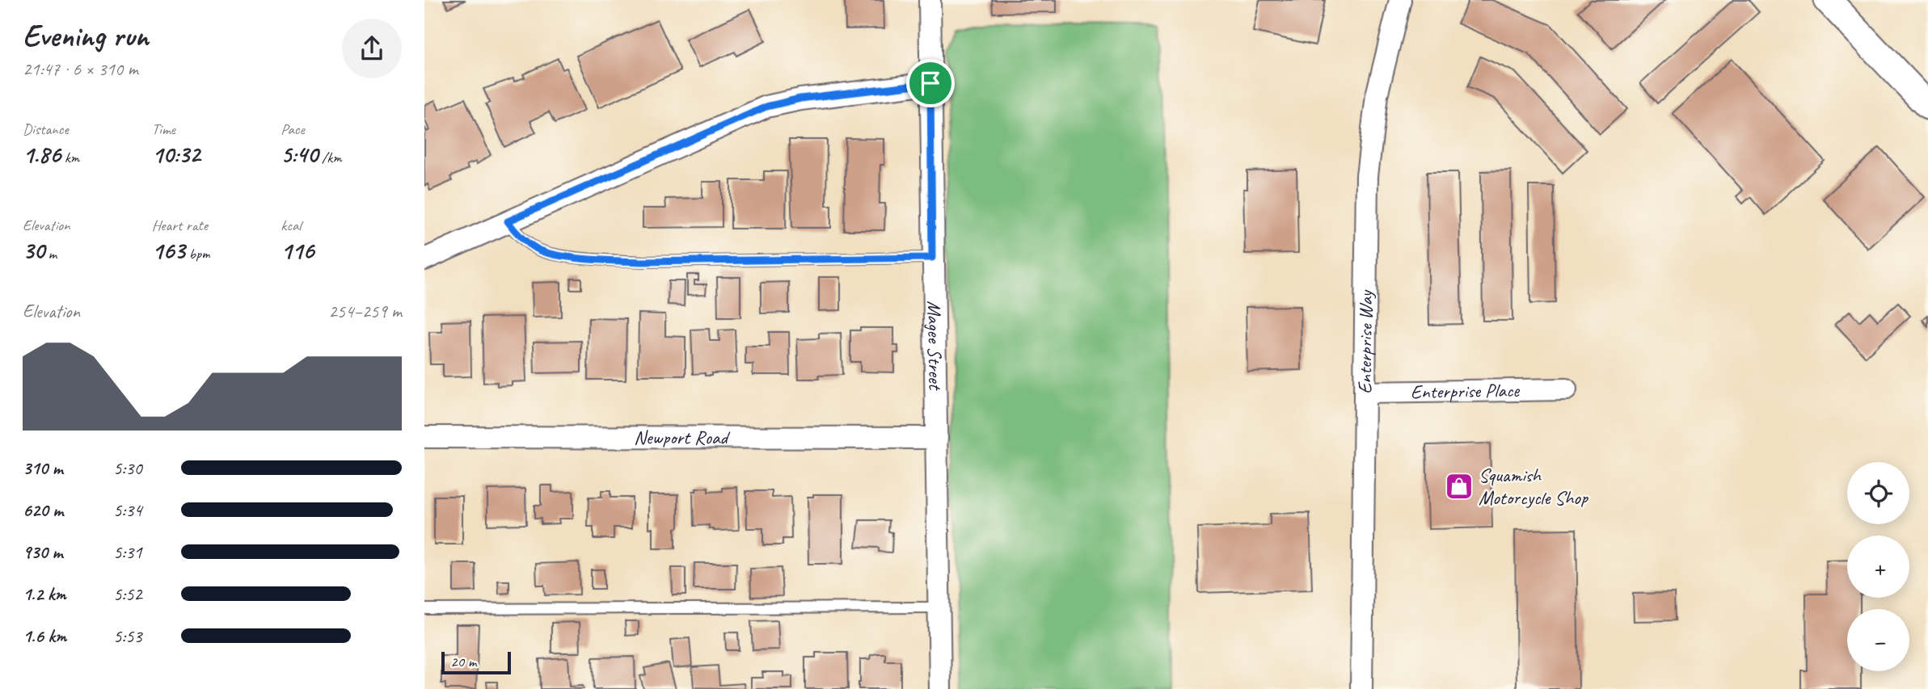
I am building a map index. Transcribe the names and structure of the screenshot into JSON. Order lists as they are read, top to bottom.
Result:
{
  "streets": {
    "street": [
      "Enterprise Way",
      "Magee Street",
      "Enterprise Place",
      "Newport Road"
    ]
  },
  "crossings": [
    ["Enterprise Way", "Enterprise Place"],
    ["Magee Street", "Newport Road"]
  ],
  "places": {
    "shop": ["Squamish Motorcycle Shop"]
  },
  "scale_bar": "20 m",
  "page": {
    "heading": ["Evening run", "21:47 · 6 × 310 m"],
    "stats": [
      ["Distance", "1.86 km"],
      ["Time", "10:32"],
      ["Pace", "5:40 /km"],
      ["Elevation", "30 m"],
      ["Heart rate", "163 bpm"],
      ["kcal", "116"]
    ],
    "chart": ["Elevation", "254–259 m"],
    "list": [
      {
        "name": "310 m",
        "note": "5:30"
      },
      {
        "name": "620 m",
        "note": "5:34"
      },
      {
        "name": "930 m",
        "note": "5:31"
      },
      {
        "name": "1.2 km",
        "note": "5:52"
      },
      {
        "name": "1.6 km",
        "note": "5:53"
      }
    ],
    "map_buttons": ["+", "−"],
    "scale": "20 m"
  }
}
